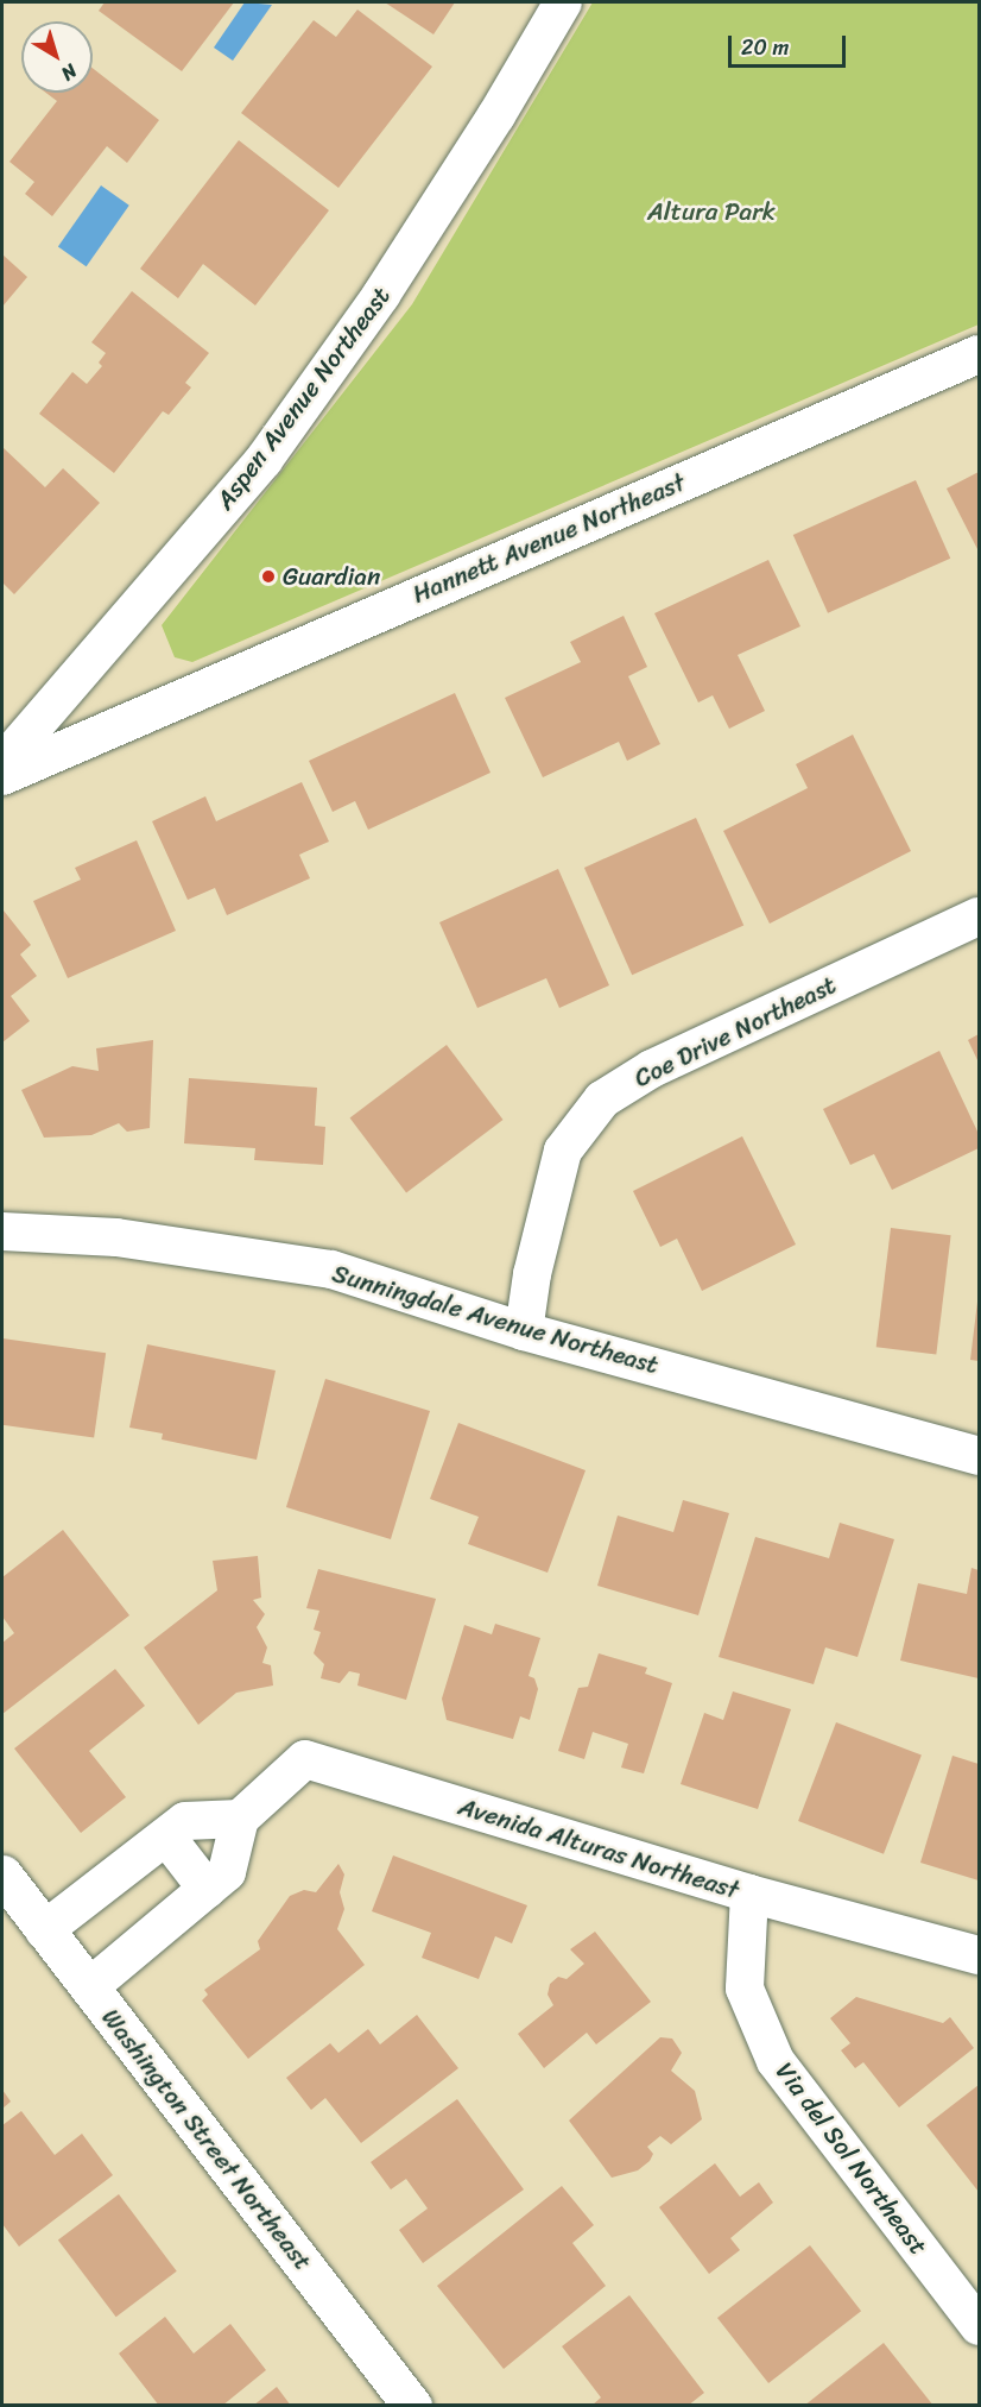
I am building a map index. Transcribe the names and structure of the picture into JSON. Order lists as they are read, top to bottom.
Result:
{
  "streets": {
    "street": [
      "Aspen Avenue Northeast",
      "Hannett Avenue Northeast",
      "Coe Drive Northeast",
      "Sunningdale Avenue Northeast",
      "Avenida Alturas Northeast",
      "Washington Street Northeast",
      "Via del Sol Northeast"
    ]
  },
  "crossings": [
    ["Coe Drive Northeast", "Sunningdale Avenue Northeast"],
    ["Avenida Alturas Northeast", "Via del Sol Northeast"]
  ],
  "parks": ["Altura Park"],
  "places": ["Guardian"],
  "scale_bar": "20 m",
  "north": "bottom right"
}
